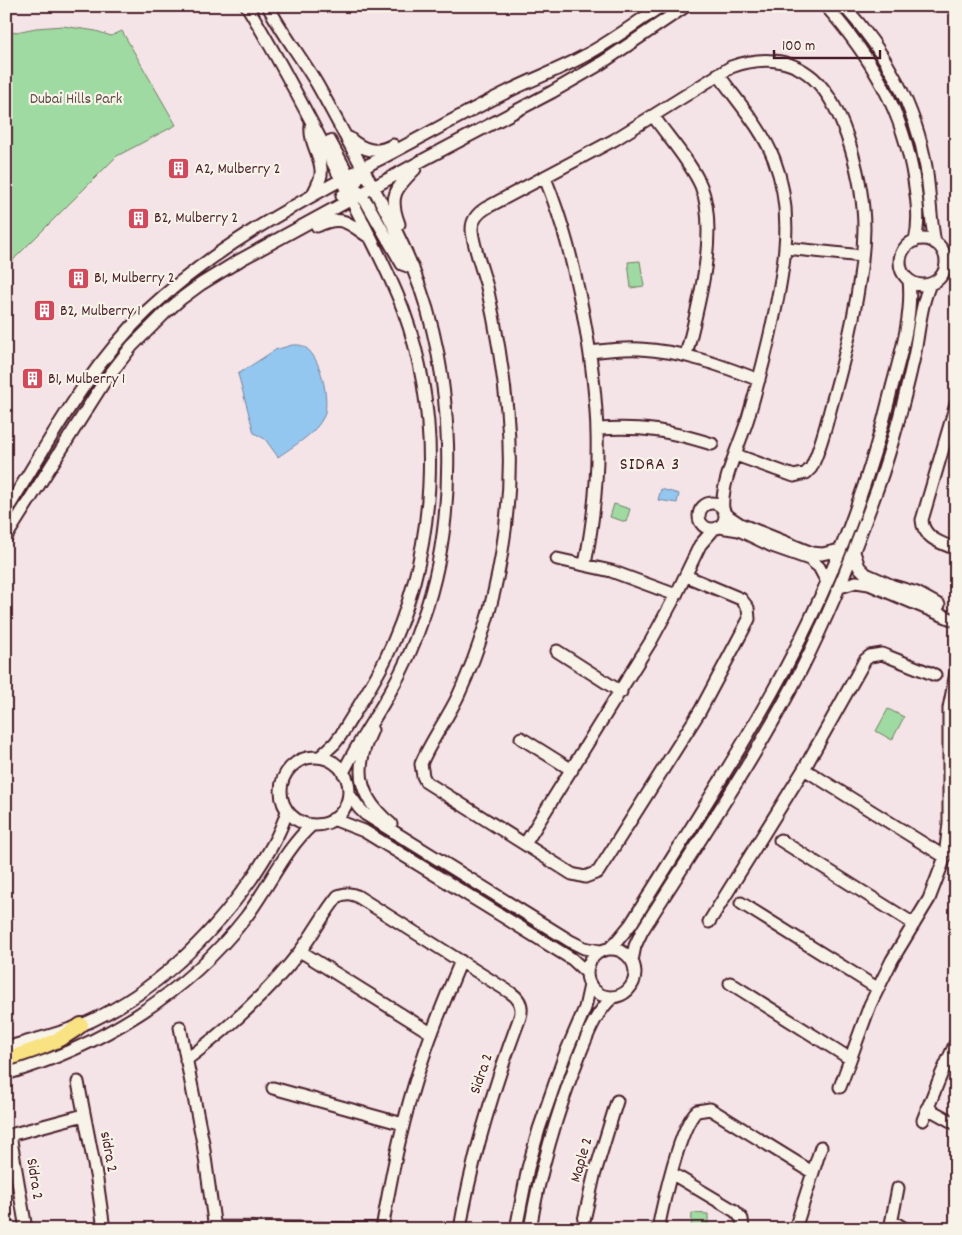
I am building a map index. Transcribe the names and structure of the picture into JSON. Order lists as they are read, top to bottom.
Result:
{
  "streets": {
    "street": ["Sidra 2", "sidra 2", "Maple 2"]
  },
  "crossings": [
    ["Sidra 2", "sidra 2"]
  ],
  "districts": ["SIDRA 3"],
  "parks": ["Dubai Hills Park"],
  "places": {
    "building": [
      "A2, Mulberry 2",
      "B2, Mulberry 2",
      "B1, Mulberry 2",
      "B2, Mulberry 1",
      "B1, Mulberry 1"
    ]
  },
  "scale_bar": "100 m"
}
